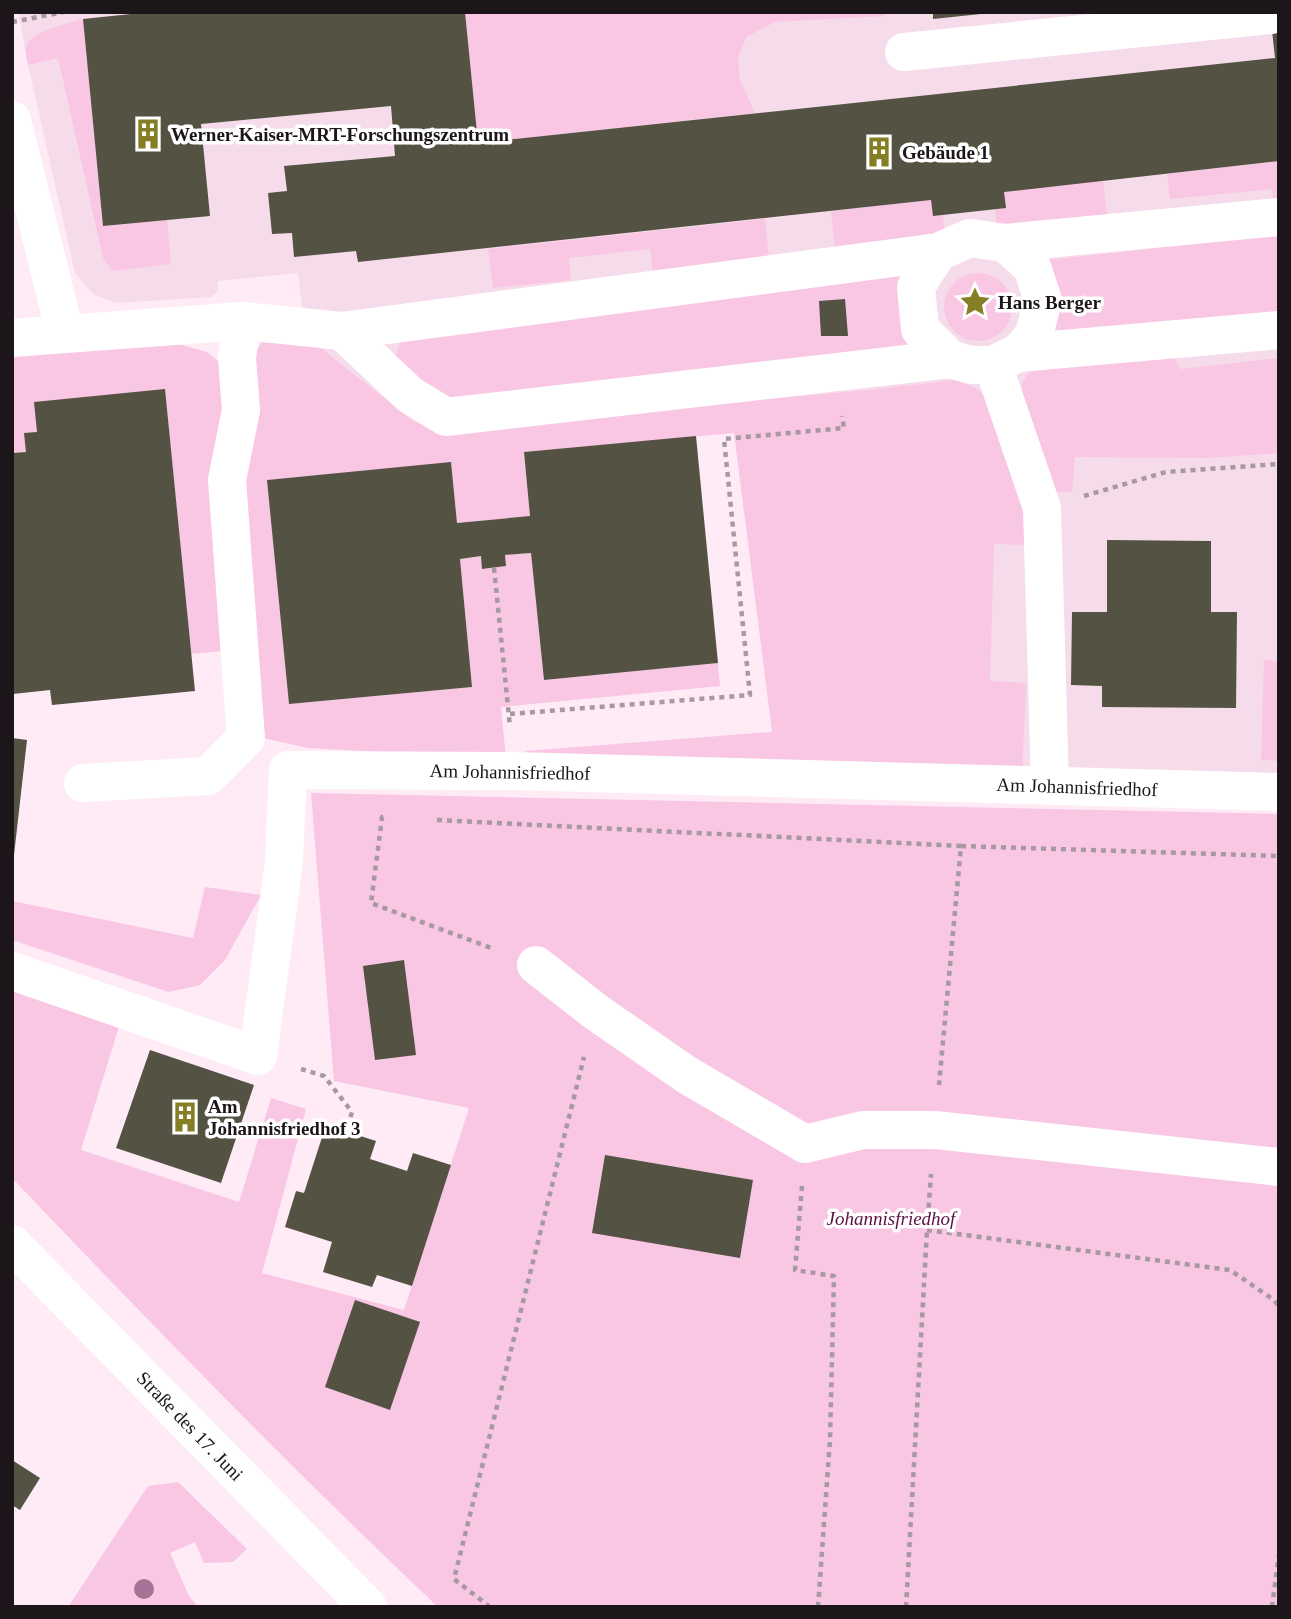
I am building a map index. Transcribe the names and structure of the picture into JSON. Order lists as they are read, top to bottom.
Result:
{
  "streets": {
    "street": ["Am Johannisfriedhof", "Straße des 17. Juni"]
  },
  "parks": ["Johannisfriedhof"],
  "places": {
    "building": ["Werner-Kaiser-MRT-Forschungszentrum", "Gebäude 1", "Am Johannisfriedhof 3"],
    "place": ["Hans Berger"]
  }
}
